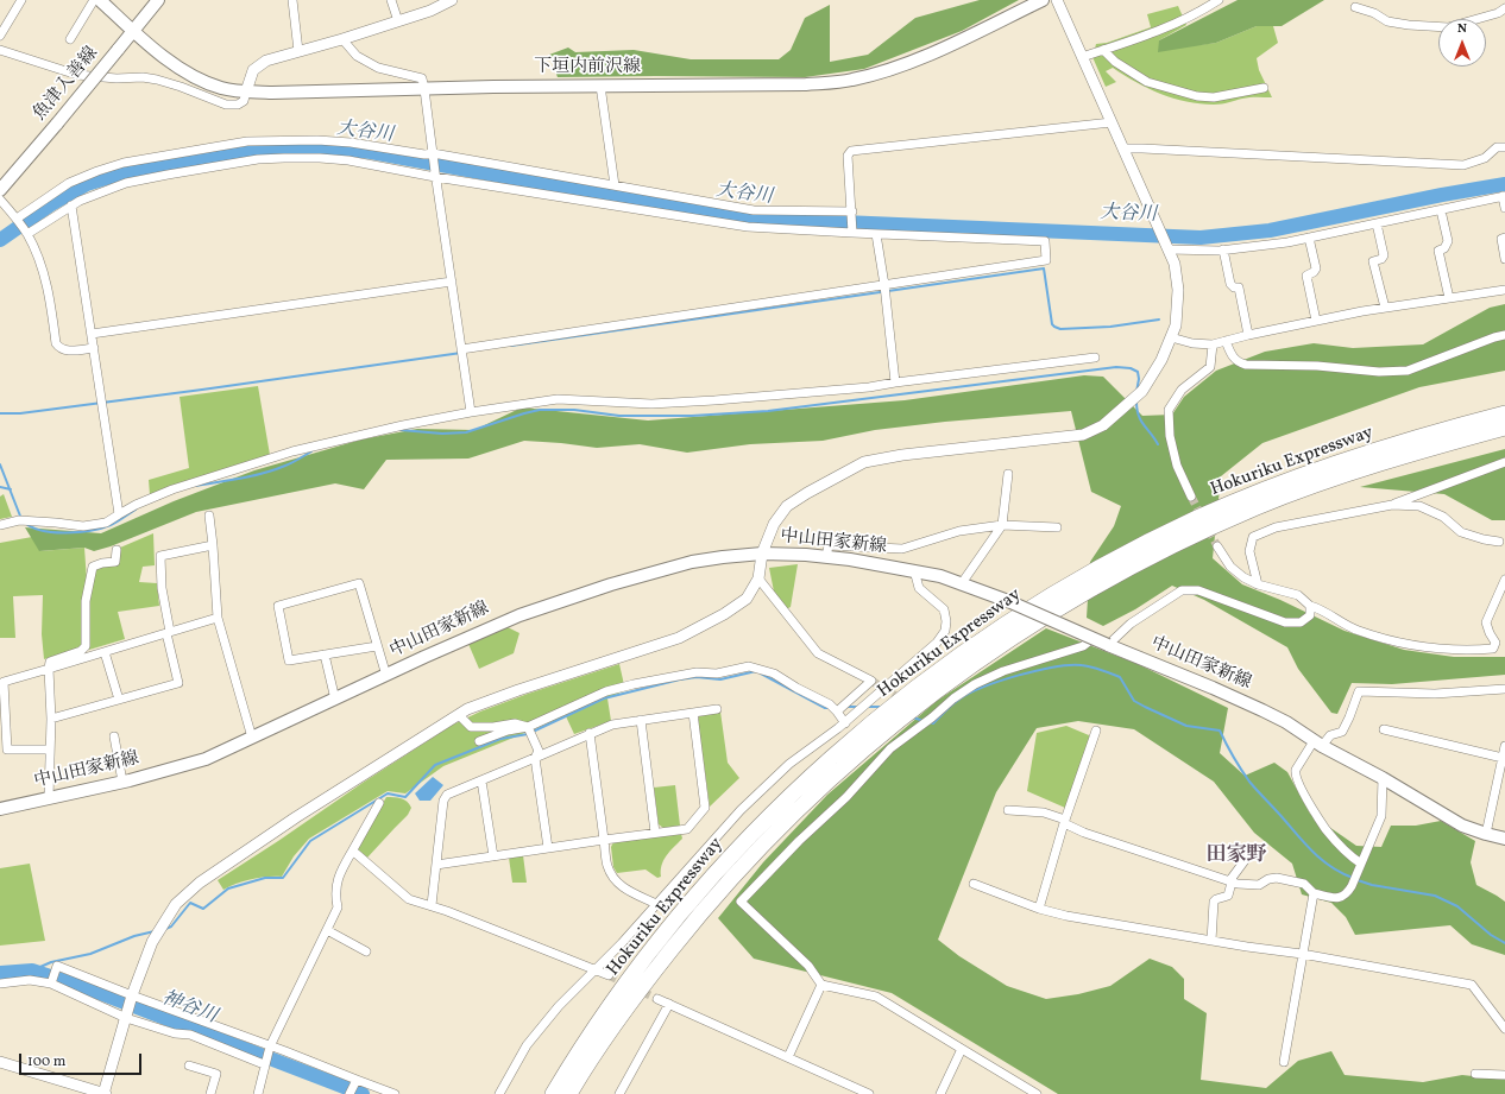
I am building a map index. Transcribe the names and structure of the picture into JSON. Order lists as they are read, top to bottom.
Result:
{
  "streets": {
    "highway": ["Hokuriku Expressway"],
    "main road": ["下垣内前沢線", "魚津入善線", "中山田家新線"]
  },
  "crossings": [
    ["下垣内前沢線", "魚津入善線"]
  ],
  "districts": ["田家野"],
  "water": ["大谷川", "神谷川"],
  "scale_bar": "100 m",
  "north": "top"
}
